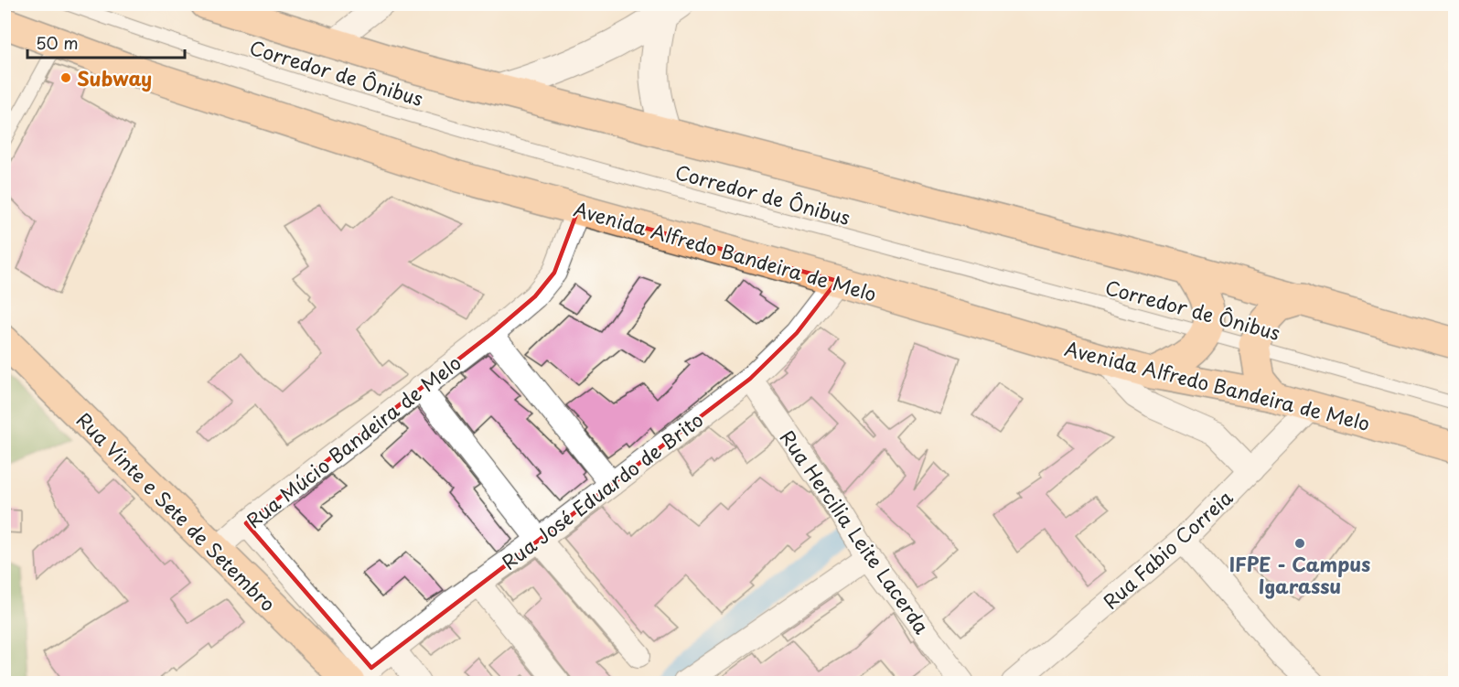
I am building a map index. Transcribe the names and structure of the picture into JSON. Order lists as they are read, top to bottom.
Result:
{
  "streets": {
    "main road": ["Avenida Alfredo Bandeira de Melo", "Rua Vinte e Sete de Setembro"],
    "street": [
      "Rua Múcio Bandeira de Melo",
      "Rua José Eduardo de Brito",
      "Rua Hercilia Leite Lacerda",
      "Rua Fabio Correia"
    ],
    "lane": ["Corredor de Ônibus"]
  },
  "crossings": [
    ["Avenida Alfredo Bandeira de Melo", "Rua Múcio Bandeira de Melo"],
    ["Avenida Alfredo Bandeira de Melo", "Rua José Eduardo de Brito"],
    ["Avenida Alfredo Bandeira de Melo", "Rua Fabio Correia"],
    ["Rua Múcio Bandeira de Melo", "Rua Vinte e Sete de Setembro"],
    ["Rua José Eduardo de Brito", "Rua Vinte e Sete de Setembro"],
    ["Rua José Eduardo de Brito", "Rua Hercilia Leite Lacerda"]
  ],
  "places": ["Subway", "IFPE - Campus Igarassu"],
  "scale_bar": "50 m"
}
